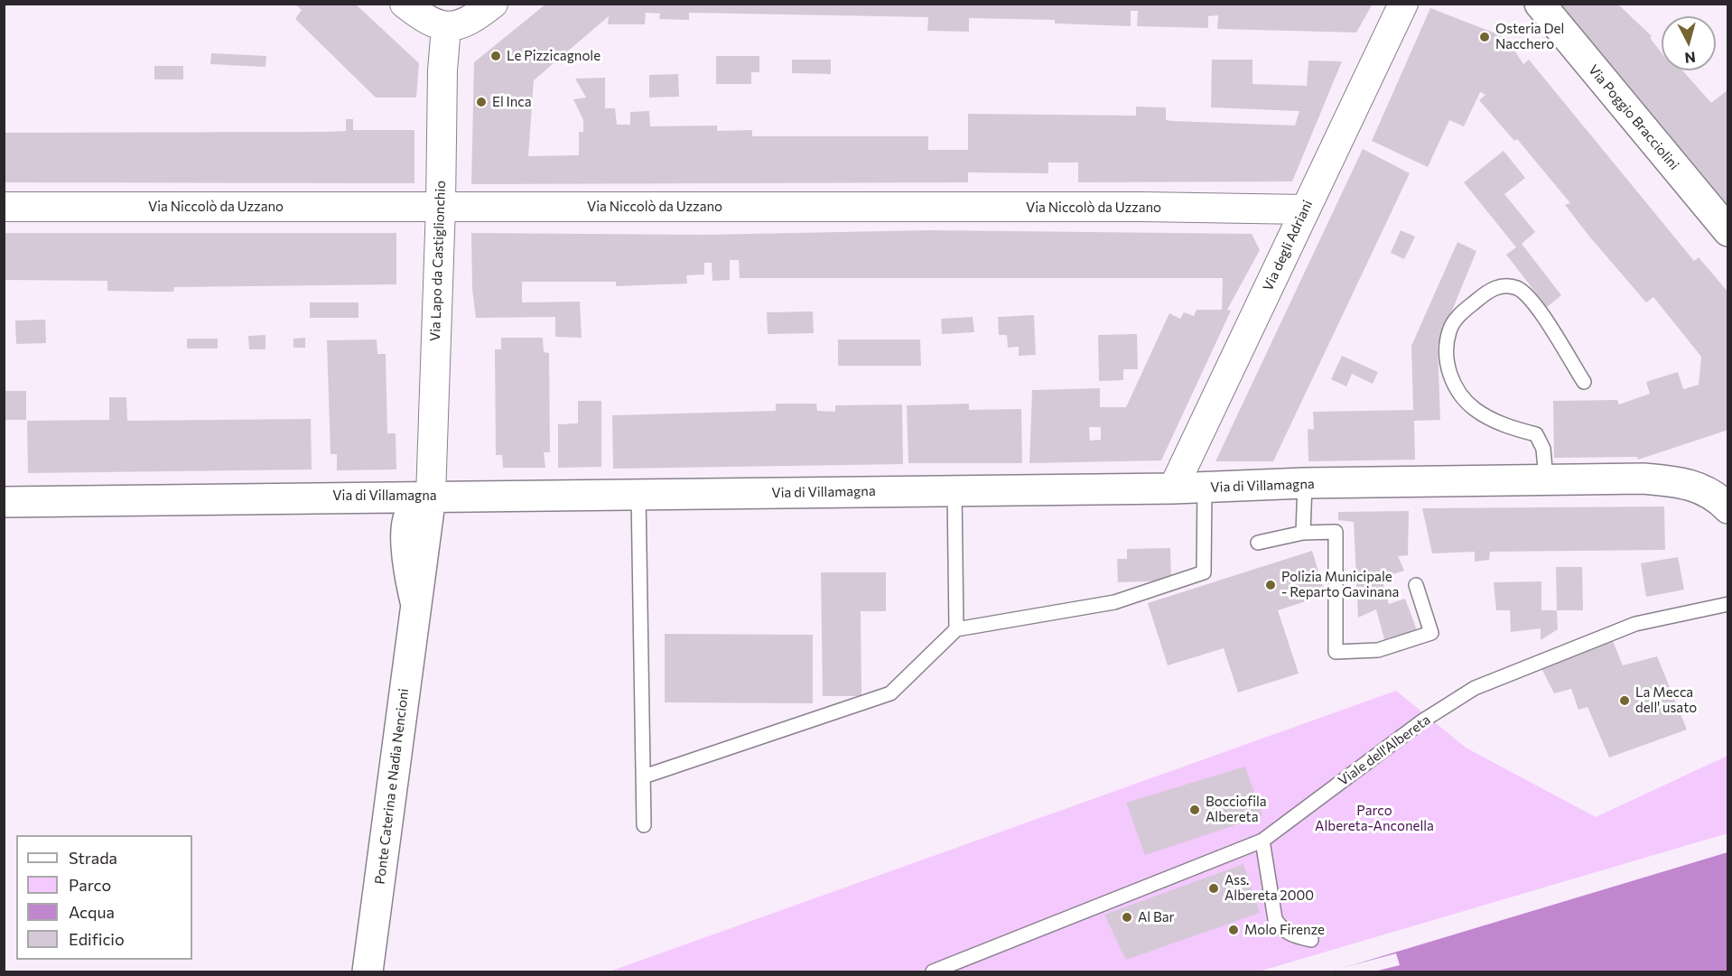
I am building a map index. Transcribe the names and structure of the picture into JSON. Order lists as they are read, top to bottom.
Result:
{
  "streets": {
    "main road": ["Via Poggio Bracciolini", "Via di Villamagna", "Ponte Caterina e Nadia Nencioni"],
    "street": ["Via Niccolò da Uzzano", "Via degli Adriani", "Via Lapo da Castiglionchio"],
    "lane": ["Viale dell'Albereta"]
  },
  "crossings": [
    ["Via Niccolò da Uzzano", "Via degli Adriani"],
    ["Via Niccolò da Uzzano", "Via Lapo da Castiglionchio"],
    ["Via degli Adriani", "Via di Villamagna"],
    ["Via Lapo da Castiglionchio", "Via di Villamagna"],
    ["Via Lapo da Castiglionchio", "Ponte Caterina e Nadia Nencioni"],
    ["Via di Villamagna", "Ponte Caterina e Nadia Nencioni"]
  ],
  "parks": ["Parco Albereta-Anconella"],
  "places": [
    "Osteria Del Nacchero",
    "Le Pizzicagnole",
    "El Inca",
    "Polizia Municipale - Reparto Gavinana",
    "La Mecca dell' usato",
    "Bocciofila Albereta",
    "Ass. Albereta 2000",
    "Al Bar",
    "Molo Firenze"
  ],
  "legend": [
    "Strada",
    "Parco",
    "Acqua",
    "Edificio"
  ],
  "north": "bottom"
}
